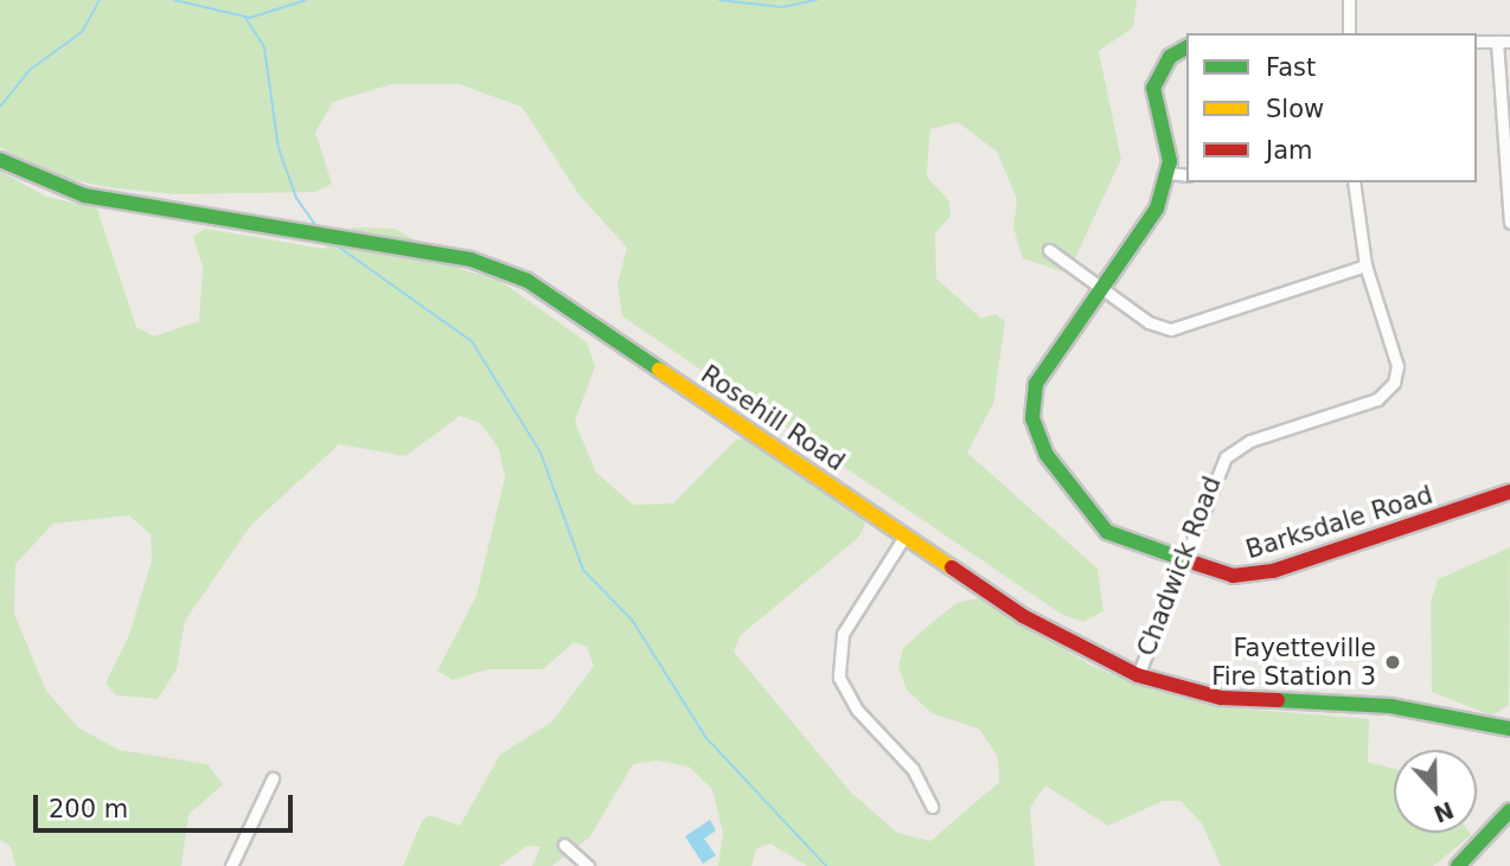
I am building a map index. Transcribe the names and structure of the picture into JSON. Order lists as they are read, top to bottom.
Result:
{
  "streets": {
    "main road": ["Rosehill Road", "Barksdale Road"],
    "street": ["Chadwick Road"]
  },
  "crossings": [
    ["Rosehill Road", "Chadwick Road"],
    ["Barksdale Road", "Chadwick Road"]
  ],
  "places": ["Fayetteville Fire Station 3"],
  "legend": ["Fast", "Slow", "Jam"],
  "scale_bar": "200 m",
  "north": "bottom"
}
